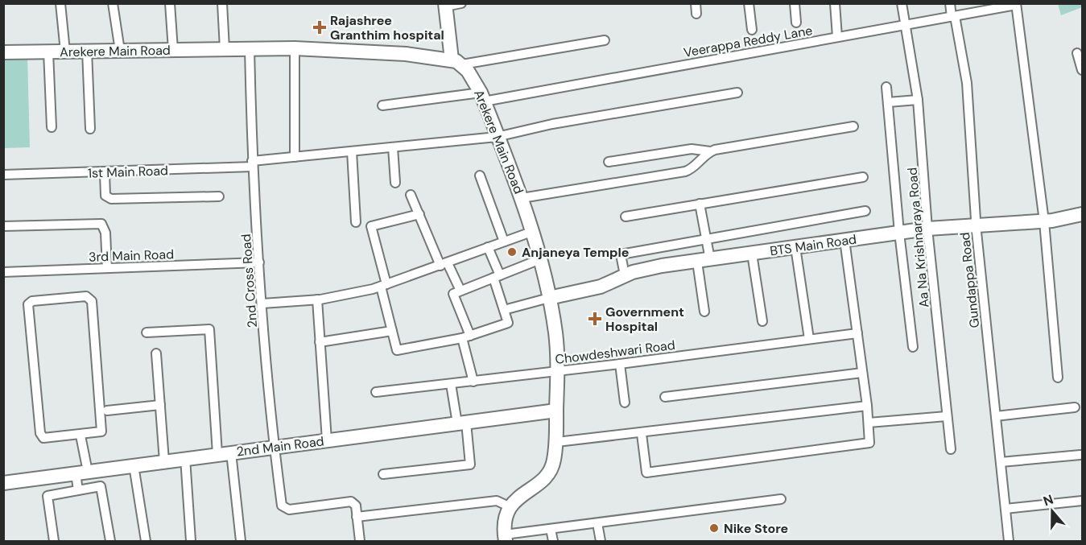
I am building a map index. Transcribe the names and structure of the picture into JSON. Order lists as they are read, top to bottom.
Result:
{
  "streets": {
    "street": [
      "Veerappa Reddy Lane",
      "Arekere Main Road",
      "1st Main Road",
      "Aa Na Krishnaraya Road",
      "BTS Main Road",
      "3rd Main Road",
      "Gundappa Road",
      "2nd Cross Road",
      "Chowdeshwari Road",
      "2nd Main Road"
    ]
  },
  "crossings": [
    ["Veerappa Reddy Lane", "Arekere Main Road"],
    ["Veerappa Reddy Lane", "Aa Na Krishnaraya Road"],
    ["Veerappa Reddy Lane", "Gundappa Road"],
    ["Arekere Main Road", "1st Main Road"],
    ["Arekere Main Road", "BTS Main Road"],
    ["Arekere Main Road", "2nd Cross Road"],
    ["Arekere Main Road", "Chowdeshwari Road"],
    ["Arekere Main Road", "2nd Main Road"],
    ["1st Main Road", "2nd Cross Road"],
    ["Aa Na Krishnaraya Road", "BTS Main Road"],
    ["BTS Main Road", "Gundappa Road"],
    ["3rd Main Road", "2nd Cross Road"],
    ["2nd Cross Road", "2nd Main Road"]
  ],
  "places": {
    "health": ["Rajashree Granthim hospital", "Government Hospital"],
    "other": ["Anjaneya Temple", "Nike Store"]
  },
  "north": "top"
}
